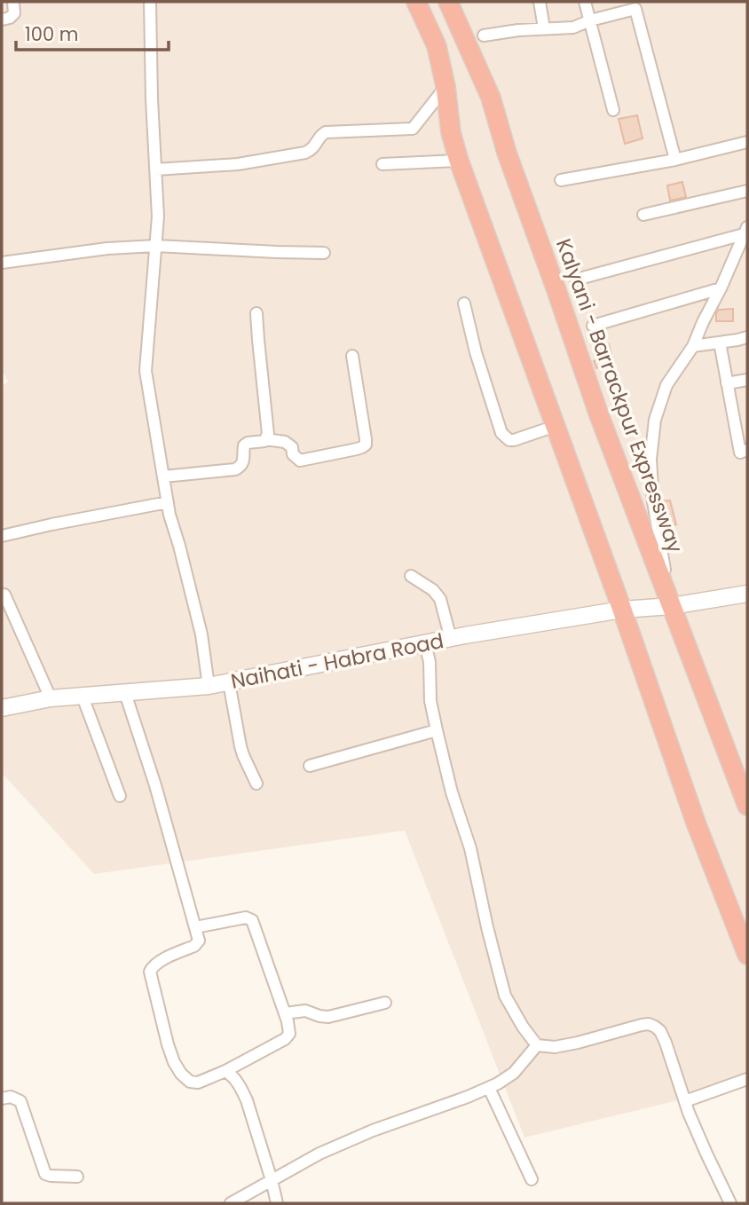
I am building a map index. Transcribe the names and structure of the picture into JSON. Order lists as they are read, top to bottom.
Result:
{
  "streets": {
    "highway": ["Kalyani - Barrackpur Expressway"],
    "main road": ["Naihati - Habra Road"]
  },
  "crossings": [
    ["Kalyani - Barrackpur Expressway", "Naihati - Habra Road"]
  ],
  "scale_bar": "100 m"
}
